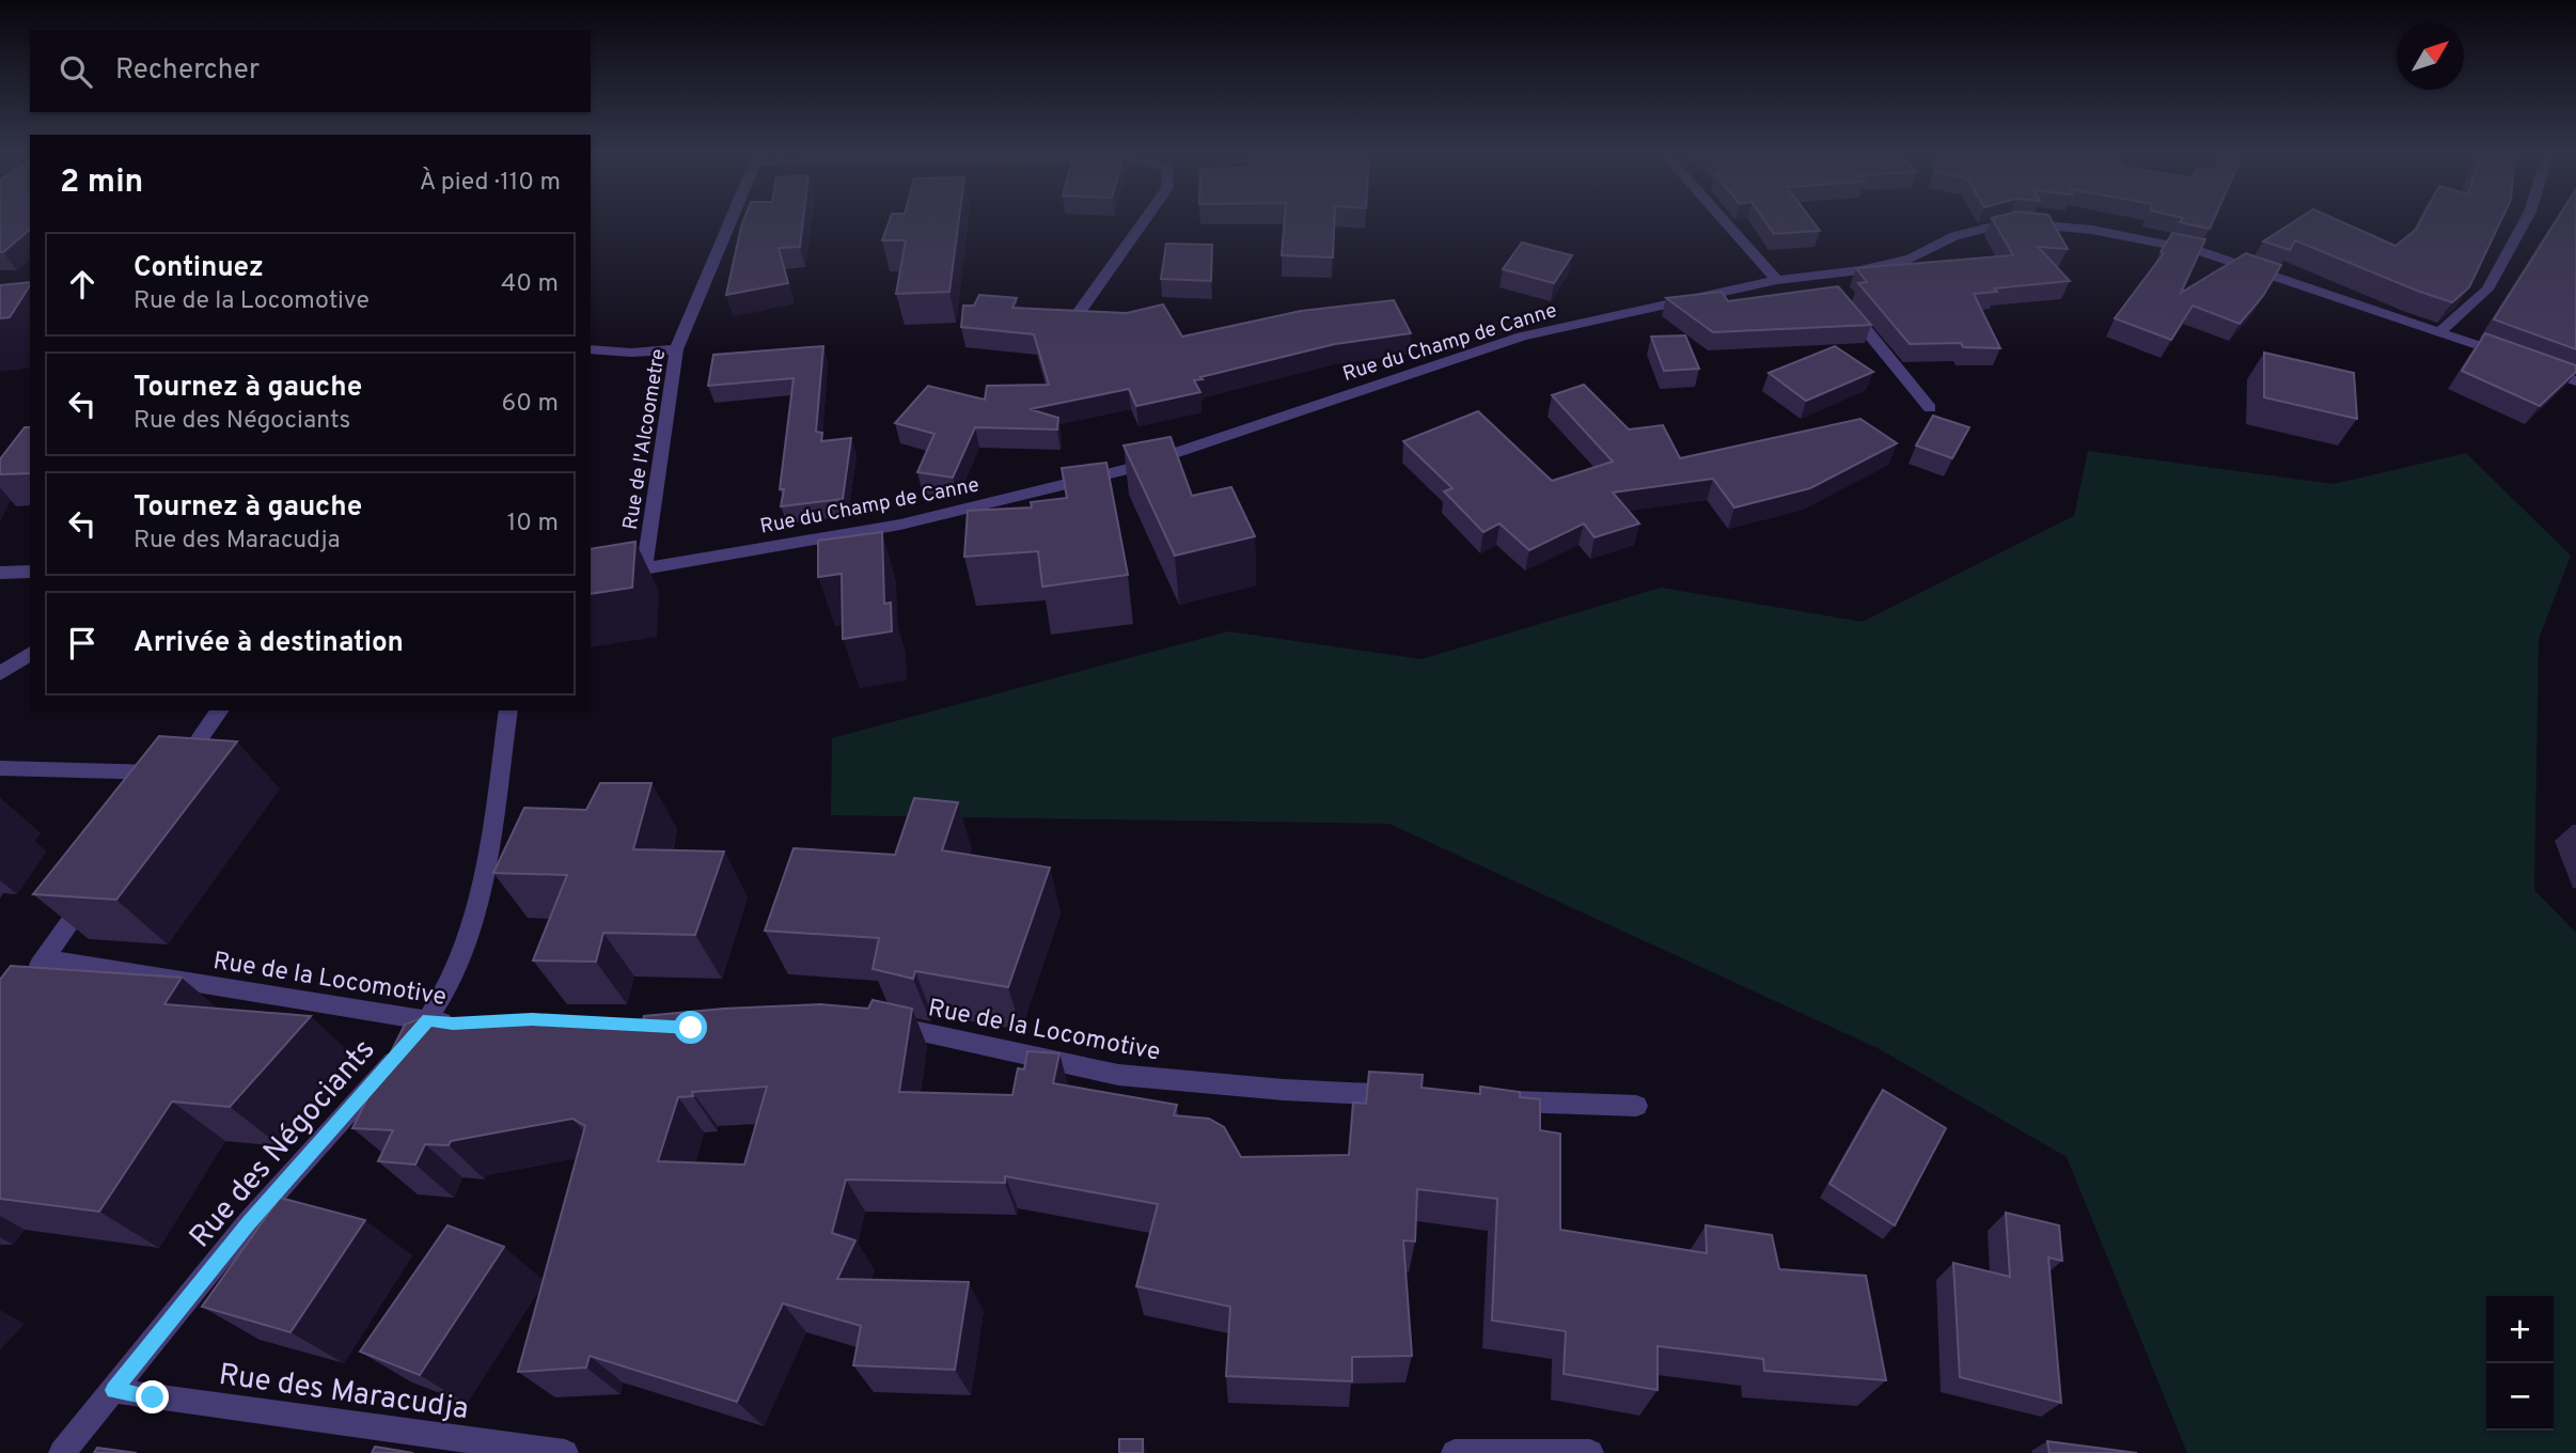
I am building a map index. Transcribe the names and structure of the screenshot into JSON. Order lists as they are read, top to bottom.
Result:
{
  "streets": {
    "street": [
      "Rue du Champ de Canne",
      "Rue de l'Alcoometre",
      "Rue de la Locomotive",
      "Rue des Négociants",
      "Rue des Maracudja"
    ]
  },
  "crossings": [
    ["Rue du Champ de Canne", "Rue de l'Alcoometre"],
    ["Rue de la Locomotive", "Rue des Négociants"],
    ["Rue des Négociants", "Rue des Maracudja"]
  ],
  "north": "top right",
  "page": {
    "search": "Rechercher",
    "heading": ["2 min", "À pied · 110 m"],
    "list": [
      ["Continuez", "Rue de la Locomotive", "40 m"],
      ["Tournez à gauche", "Rue des Négociants", "60 m"],
      ["Tournez à gauche", "Rue des Maracudja", "10 m"],
      "Arrivée à destination"
    ],
    "map_buttons": ["+", "−"]
  }
}
